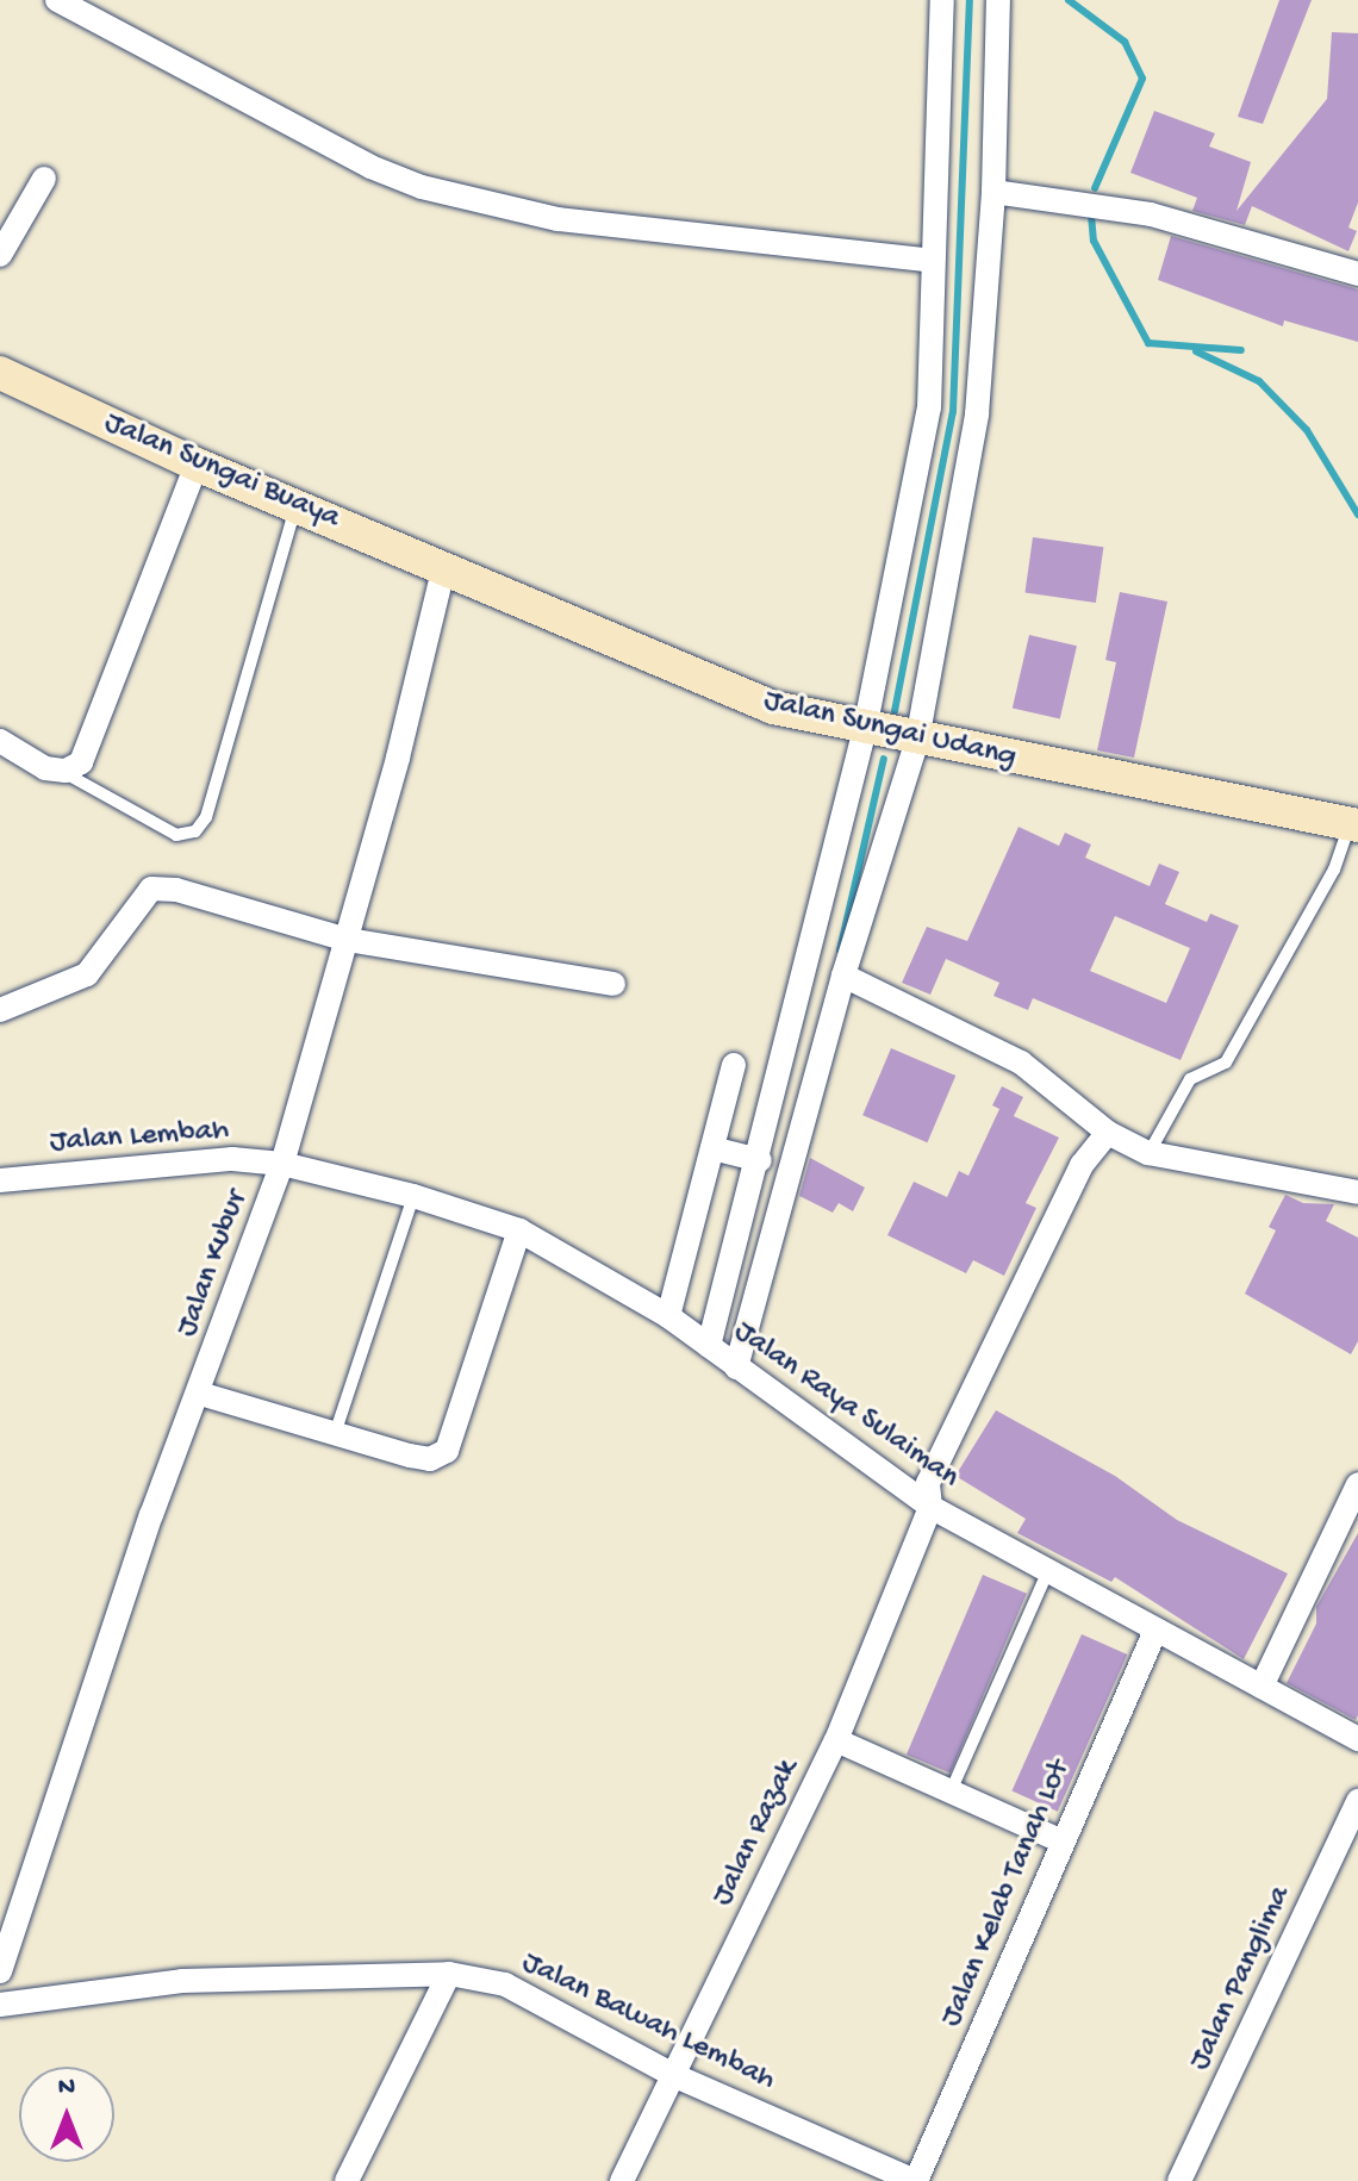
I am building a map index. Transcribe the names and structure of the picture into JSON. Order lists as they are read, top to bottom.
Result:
{
  "streets": {
    "street": [
      "Jalan Sungai Buaya",
      "Jalan Sungai Udang",
      "Jalan Lembah",
      "Jalan Kubur",
      "Jalan Raya Sulaiman",
      "Jalan Razak",
      "Jalan Kelab Tanah Lot",
      "Jalan Panglima",
      "Jalan Bawah Lembah"
    ]
  },
  "crossings": [
    ["Jalan Sungai Buaya", "Jalan Sungai Udang"],
    ["Jalan Sungai Buaya", "Jalan Kubur"],
    ["Jalan Sungai Udang", "Jalan Kubur"],
    ["Jalan Lembah", "Jalan Kubur"],
    ["Jalan Lembah", "Jalan Raya Sulaiman"],
    ["Jalan Kubur", "Jalan Raya Sulaiman"],
    ["Jalan Raya Sulaiman", "Jalan Razak"],
    ["Jalan Raya Sulaiman", "Jalan Kelab Tanah Lot"],
    ["Jalan Razak", "Jalan Bawah Lembah"],
    ["Jalan Kelab Tanah Lot", "Jalan Bawah Lembah"]
  ],
  "north": "top"
}
